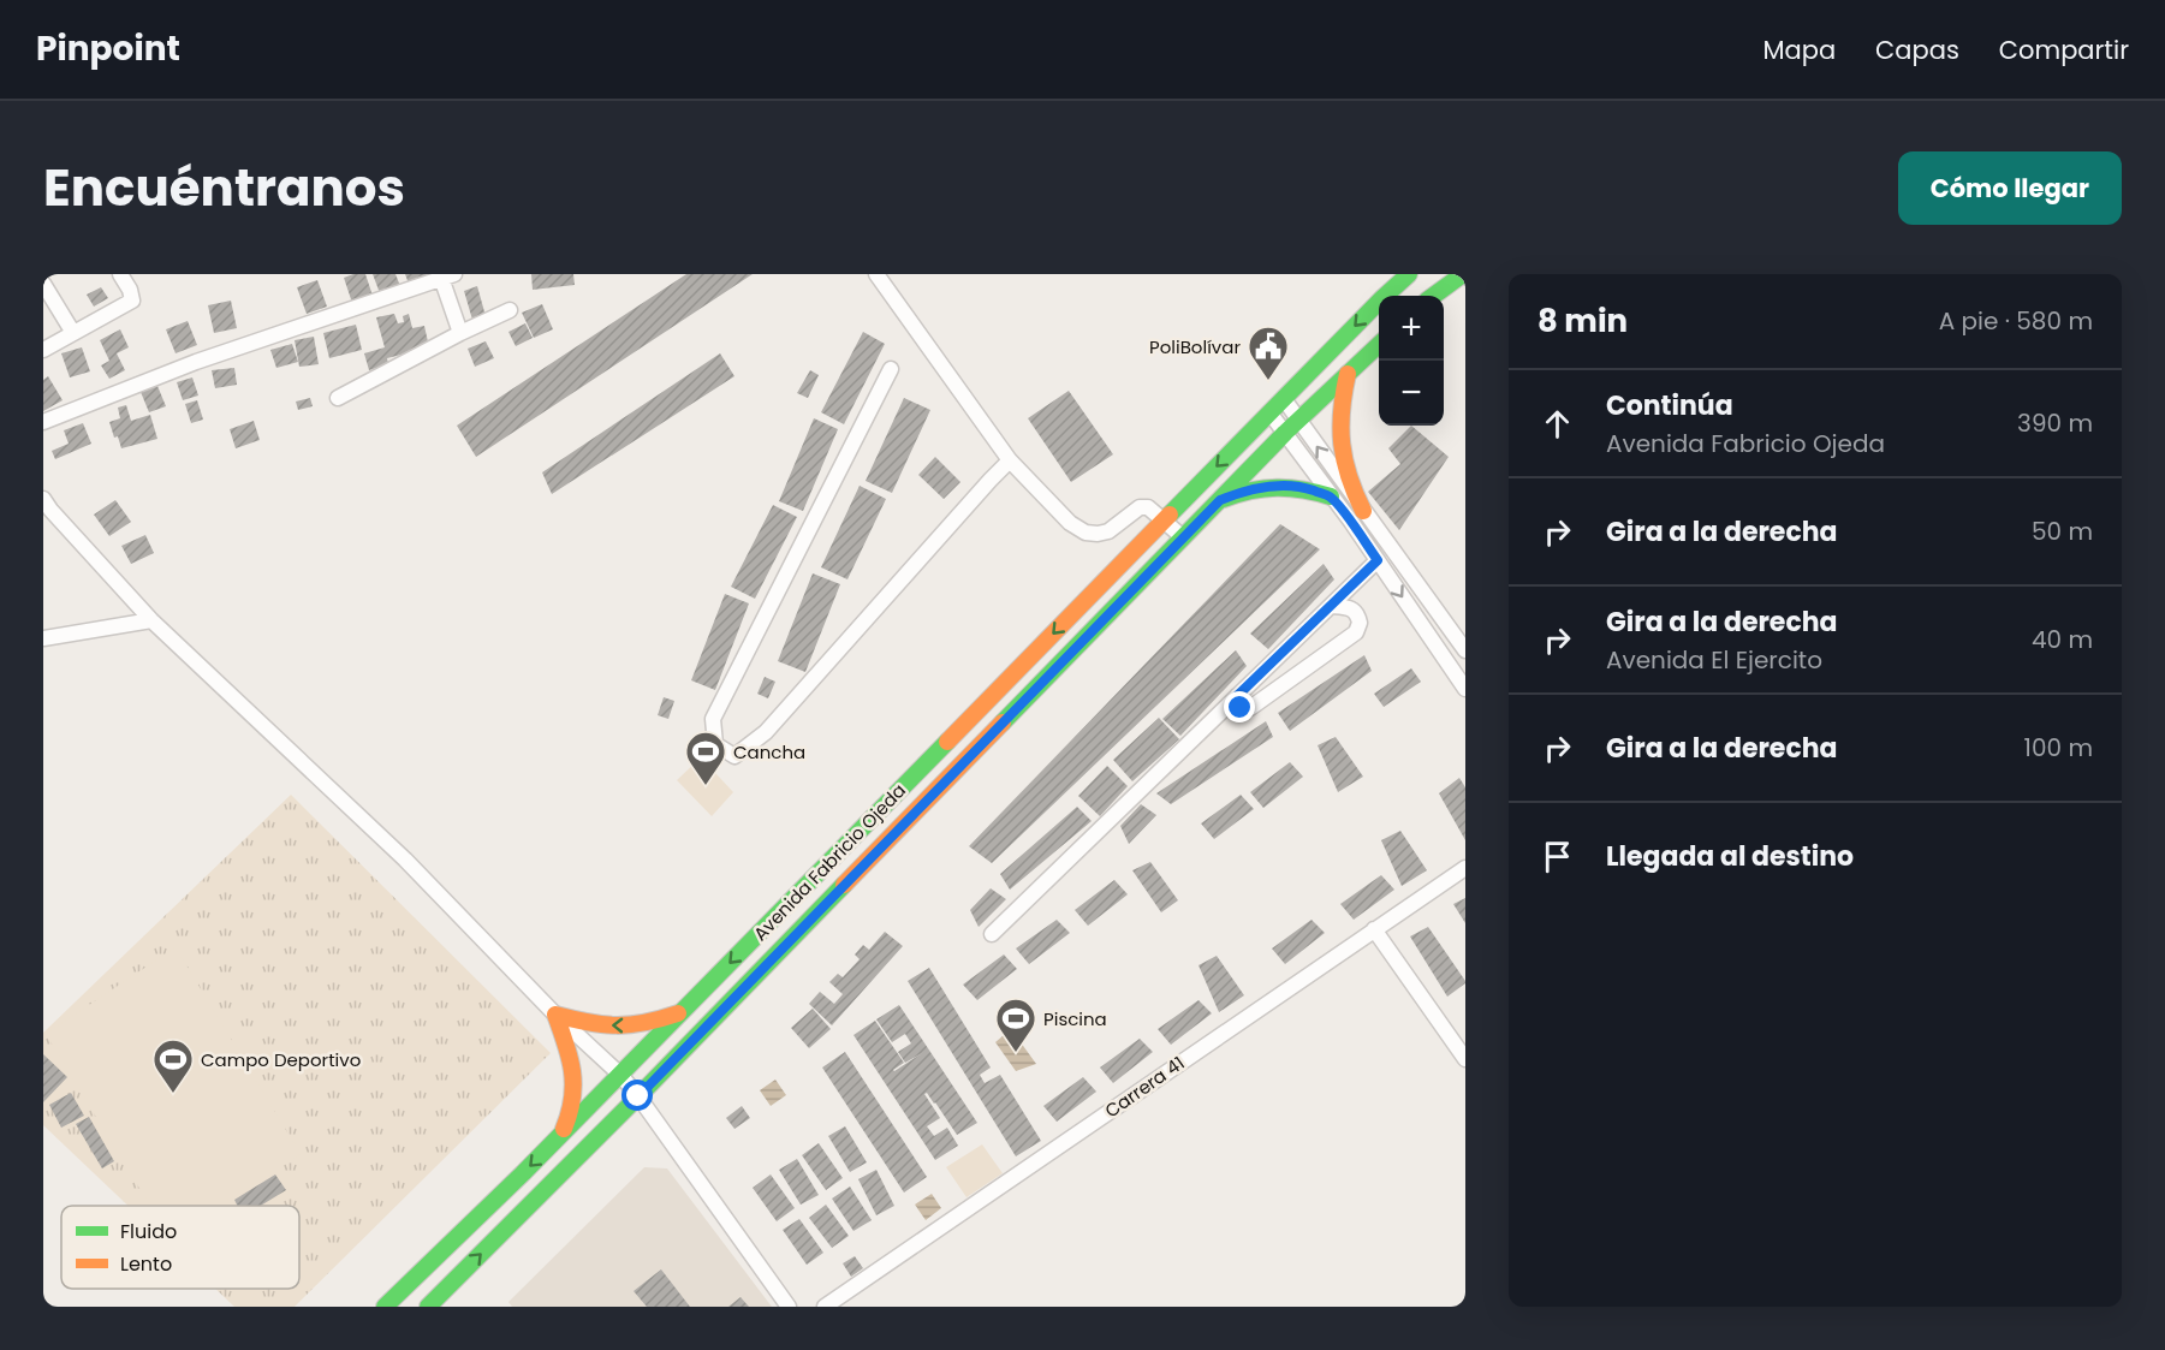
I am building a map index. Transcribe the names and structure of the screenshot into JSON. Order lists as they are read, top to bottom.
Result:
{
  "streets": {
    "street": ["Avenida Fabricio Ojeda", "Carrera 41"]
  },
  "places": {
    "public building": ["PoliBolívar"],
    "sports": ["Cancha", "Piscina", "Campo Deportivo"]
  },
  "legend": ["Fluido", "Lento"],
  "page": {
    "header": "Pinpoint",
    "nav": ["Mapa", "Capas", "Compartir"],
    "title": "Encuéntranos",
    "buttons": "Cómo llegar",
    "heading": ["8 min", "A pie · 580 m"],
    "map_buttons": ["+", "−"],
    "list": [
      ["Continúa", "Avenida Fabricio Ojeda", "390 m"],
      ["Gira a la derecha", "50 m"],
      ["Gira a la derecha", "Avenida El Ejercito", "40 m"],
      ["Gira a la derecha", "100 m"],
      "Llegada al destino"
    ]
  }
}
